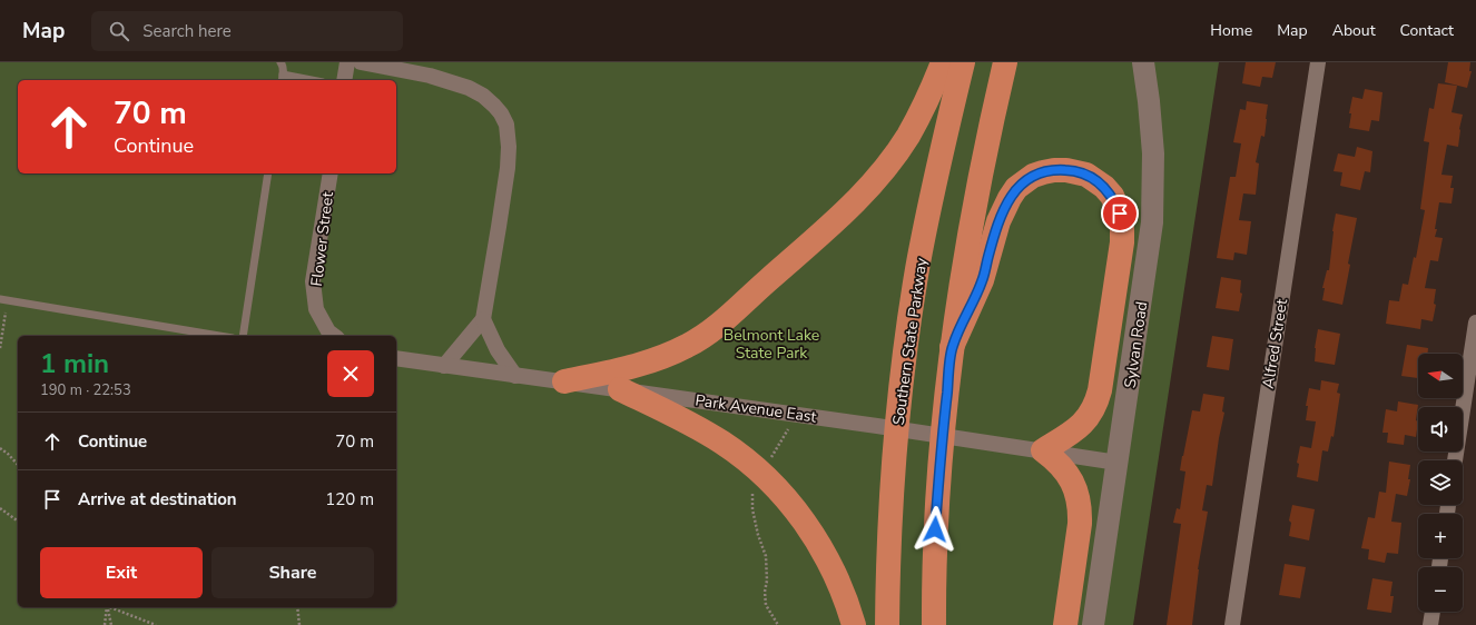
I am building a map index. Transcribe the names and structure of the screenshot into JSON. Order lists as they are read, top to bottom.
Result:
{
  "streets": {
    "highway": ["Southern State Parkway"],
    "street": [
      "Flower Street",
      "Alfred Street",
      "Sylvan Road",
      "Park Avenue East"
    ]
  },
  "crossings": [
    ["Sylvan Road", "Park Avenue East"]
  ],
  "parks": ["Belmont Lake State Park"],
  "north": "left",
  "page": {
    "header": "Map",
    "search": "Search here",
    "nav": [
      "Home",
      "Map",
      "About",
      "Contact"
    ],
    "turn": ["70 m", "Continue"],
    "heading": ["1 min", "190 m · 22:53"],
    "map_buttons": ["+", "−"],
    "list": [
      {
        "name": "Continue",
        "value": "70 m"
      },
      {
        "name": "Arrive at destination",
        "value": "120 m"
      }
    ],
    "buttons": ["Exit", "Share"]
  }
}
